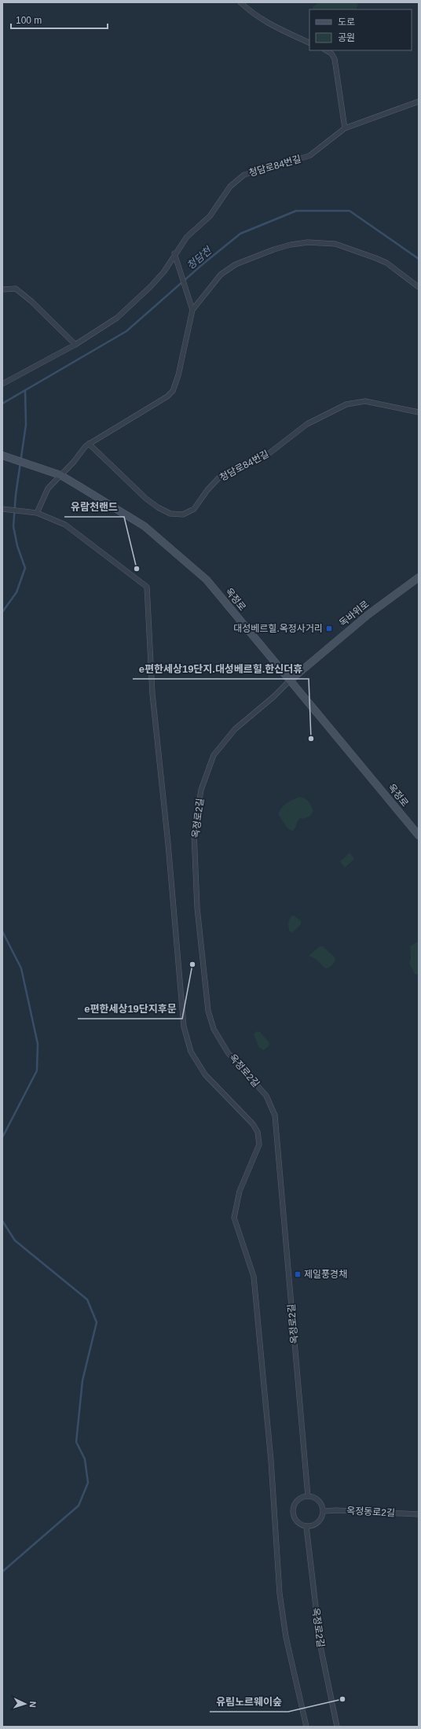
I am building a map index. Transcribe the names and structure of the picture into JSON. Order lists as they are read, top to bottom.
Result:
{
  "streets": {
    "main road": ["옥정로", "독바위로"],
    "street": ["청담로84번길", "옥정로2길", "옥정동로2길"]
  },
  "crossings": [
    ["옥정로", "독바위로"],
    ["옥정로", "옥정로2길"],
    ["독바위로", "옥정로2길"],
    ["옥정로2길", "옥정동로2길"]
  ],
  "water": ["청담천"],
  "places": {
    "other": [
      "유람천랜드",
      "e편한세상19단지.대성베르힐.한신더휴",
      "e편한세상19단지후문",
      "유림노르웨이숲"
    ],
    "transit": ["대성베르힐.옥정사거리", "제일풍경채"]
  },
  "legend": ["도로", "공원"],
  "scale_bar": "100 m",
  "north": "right"
}
